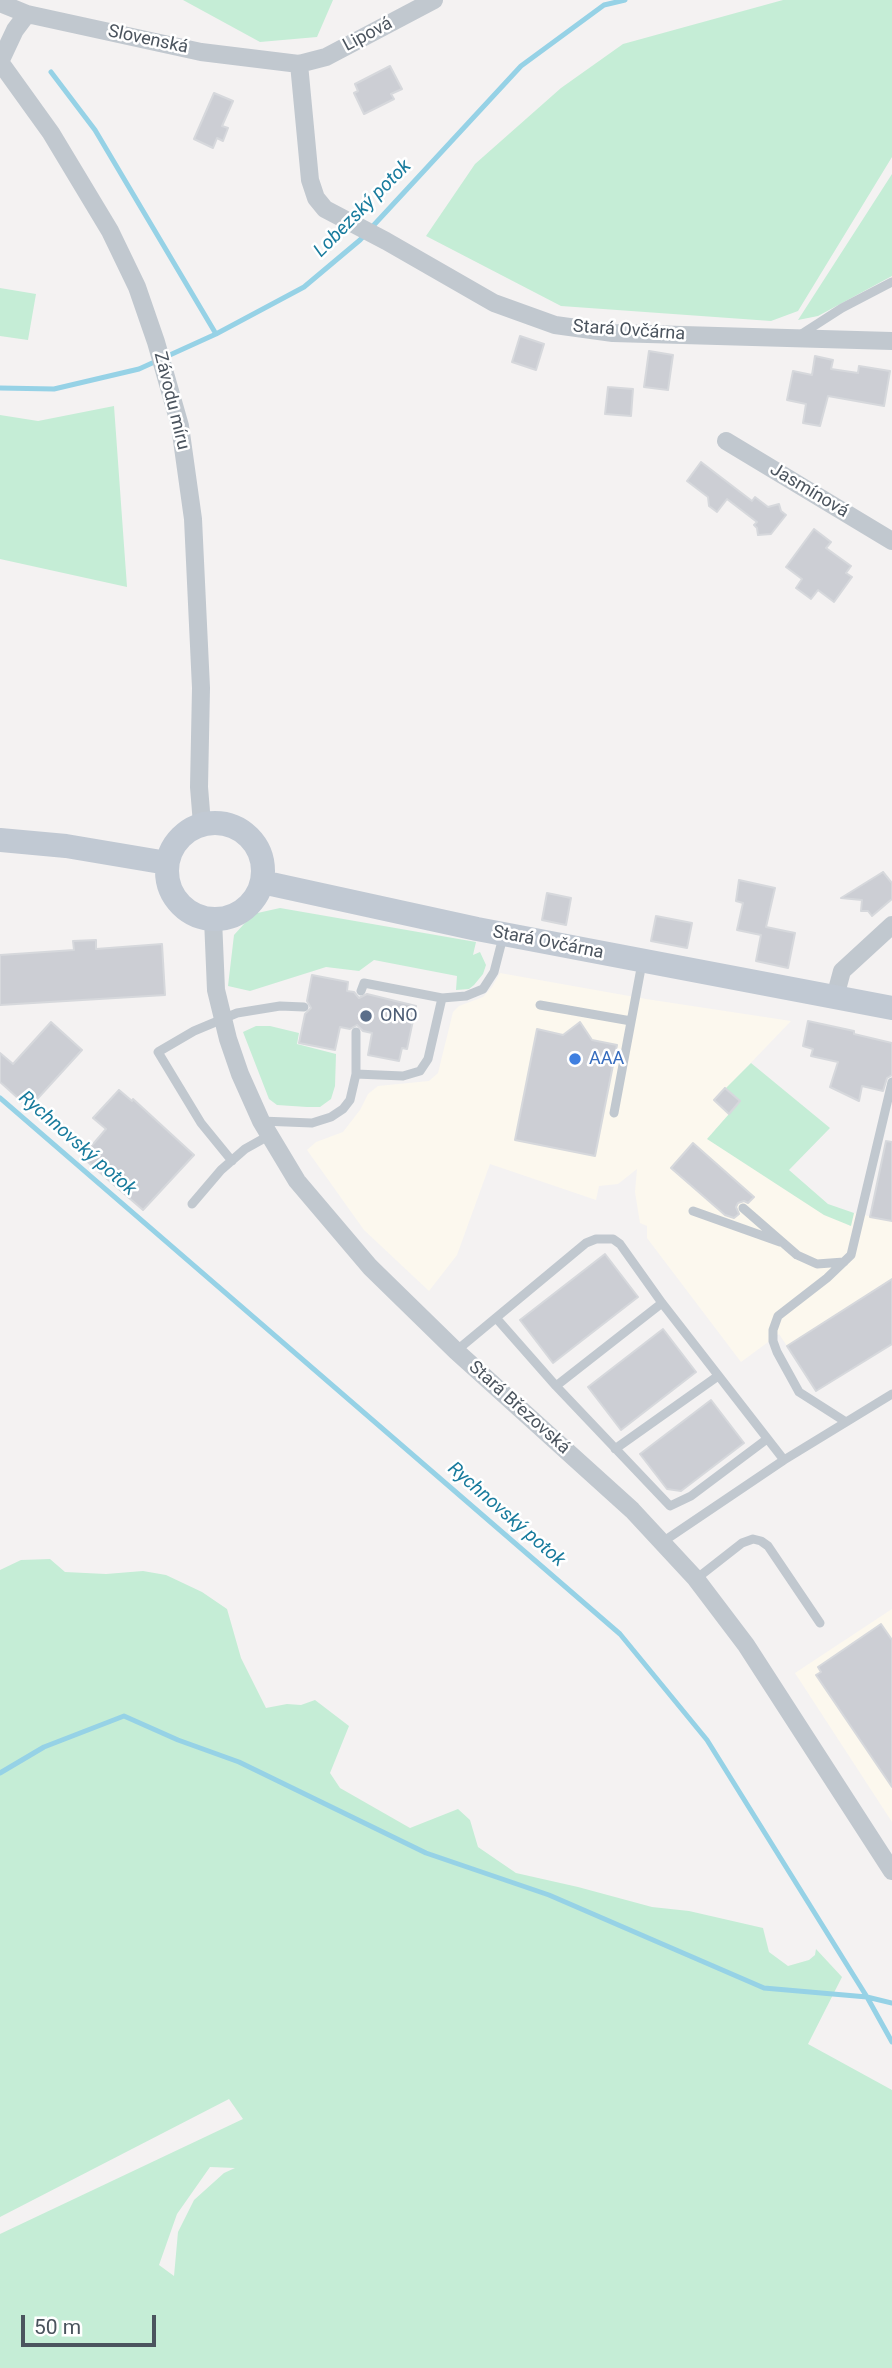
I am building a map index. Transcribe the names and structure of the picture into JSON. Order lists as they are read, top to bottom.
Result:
{
  "streets": {
    "main road": ["Stará Ovčárna"],
    "street": [
      "Lipová",
      "Slovenská",
      "Závodu míru",
      "Jasmínová",
      "Stará Březovská"
    ]
  },
  "crossings": [
    ["Lipová", "Slovenská"],
    ["Lipová", "Stará Ovčárna"],
    ["Slovenská", "Stará Ovčárna"],
    ["Stará Ovčárna", "Závodu míru"],
    ["Stará Ovčárna", "Stará Březovská"],
    ["Závodu míru", "Stará Březovská"]
  ],
  "water": ["Lobezský potok", "Rychnovský potok"],
  "places": ["ONO", "AAA"],
  "scale_bar": "50 m"
}
